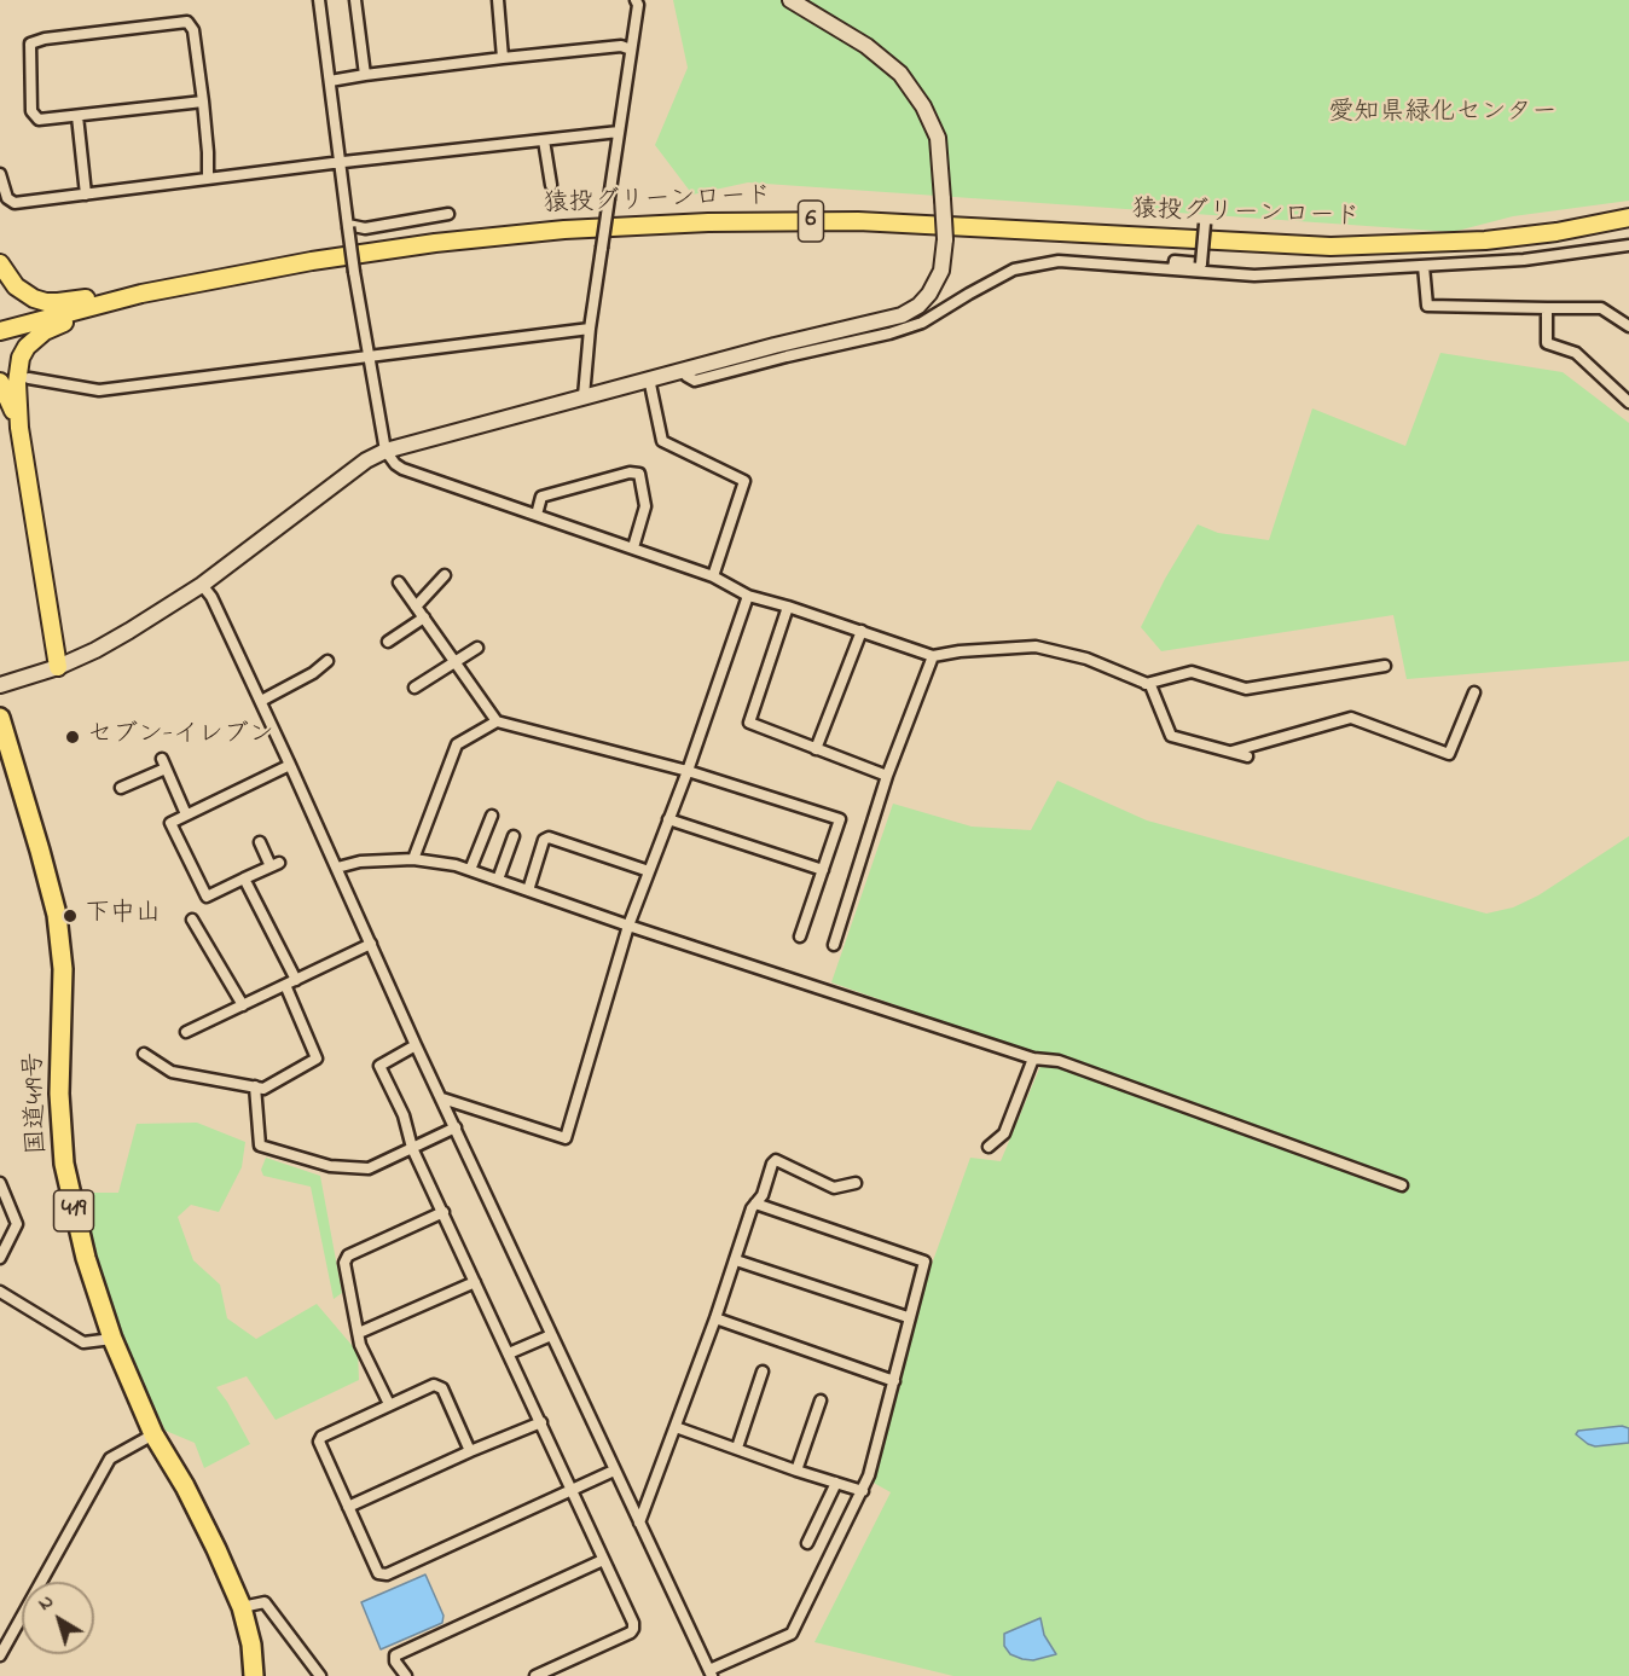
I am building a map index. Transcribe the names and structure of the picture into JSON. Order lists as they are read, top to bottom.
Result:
{
  "streets": {
    "highway": ["国道419号", "419"],
    "main road": ["猿投グリーンロード", "6"]
  },
  "parks": ["愛知県緑化センター"],
  "places": ["セブン-イレブン", "下中山"],
  "north": "top left"
}
